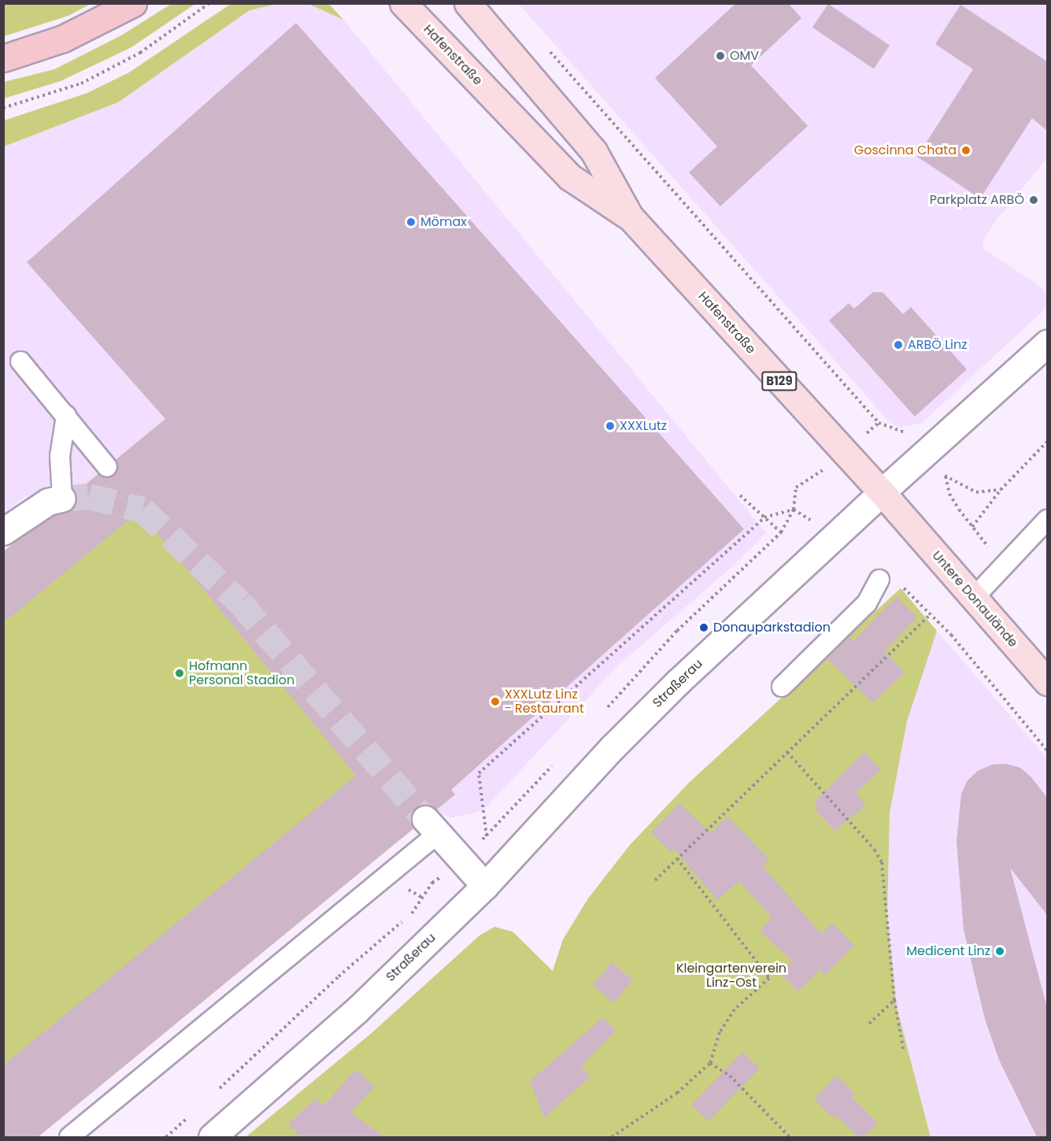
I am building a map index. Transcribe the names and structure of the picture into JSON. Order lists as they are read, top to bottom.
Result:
{
  "streets": {
    "main road": [
      "Hafenstraße",
      "B129",
      "Untere Donaulände",
      "Straßerau"
    ]
  },
  "crossings": [
    ["Hafenstraße", "Untere Donaulände"],
    ["Hafenstraße", "Straßerau"]
  ],
  "parks": ["Kleingartenverein Linz-Ost"],
  "places": [
    "OMV",
    "Goscinna Chata",
    "Parkplatz ARBÖ",
    "Mömax",
    "ARBÖ Linz",
    "XXXLutz",
    "Donauparkstadion",
    "Hofmann Personal Stadion",
    "XXXLutz Linz - Restaurant",
    "Medicent Linz"
  ]
}
